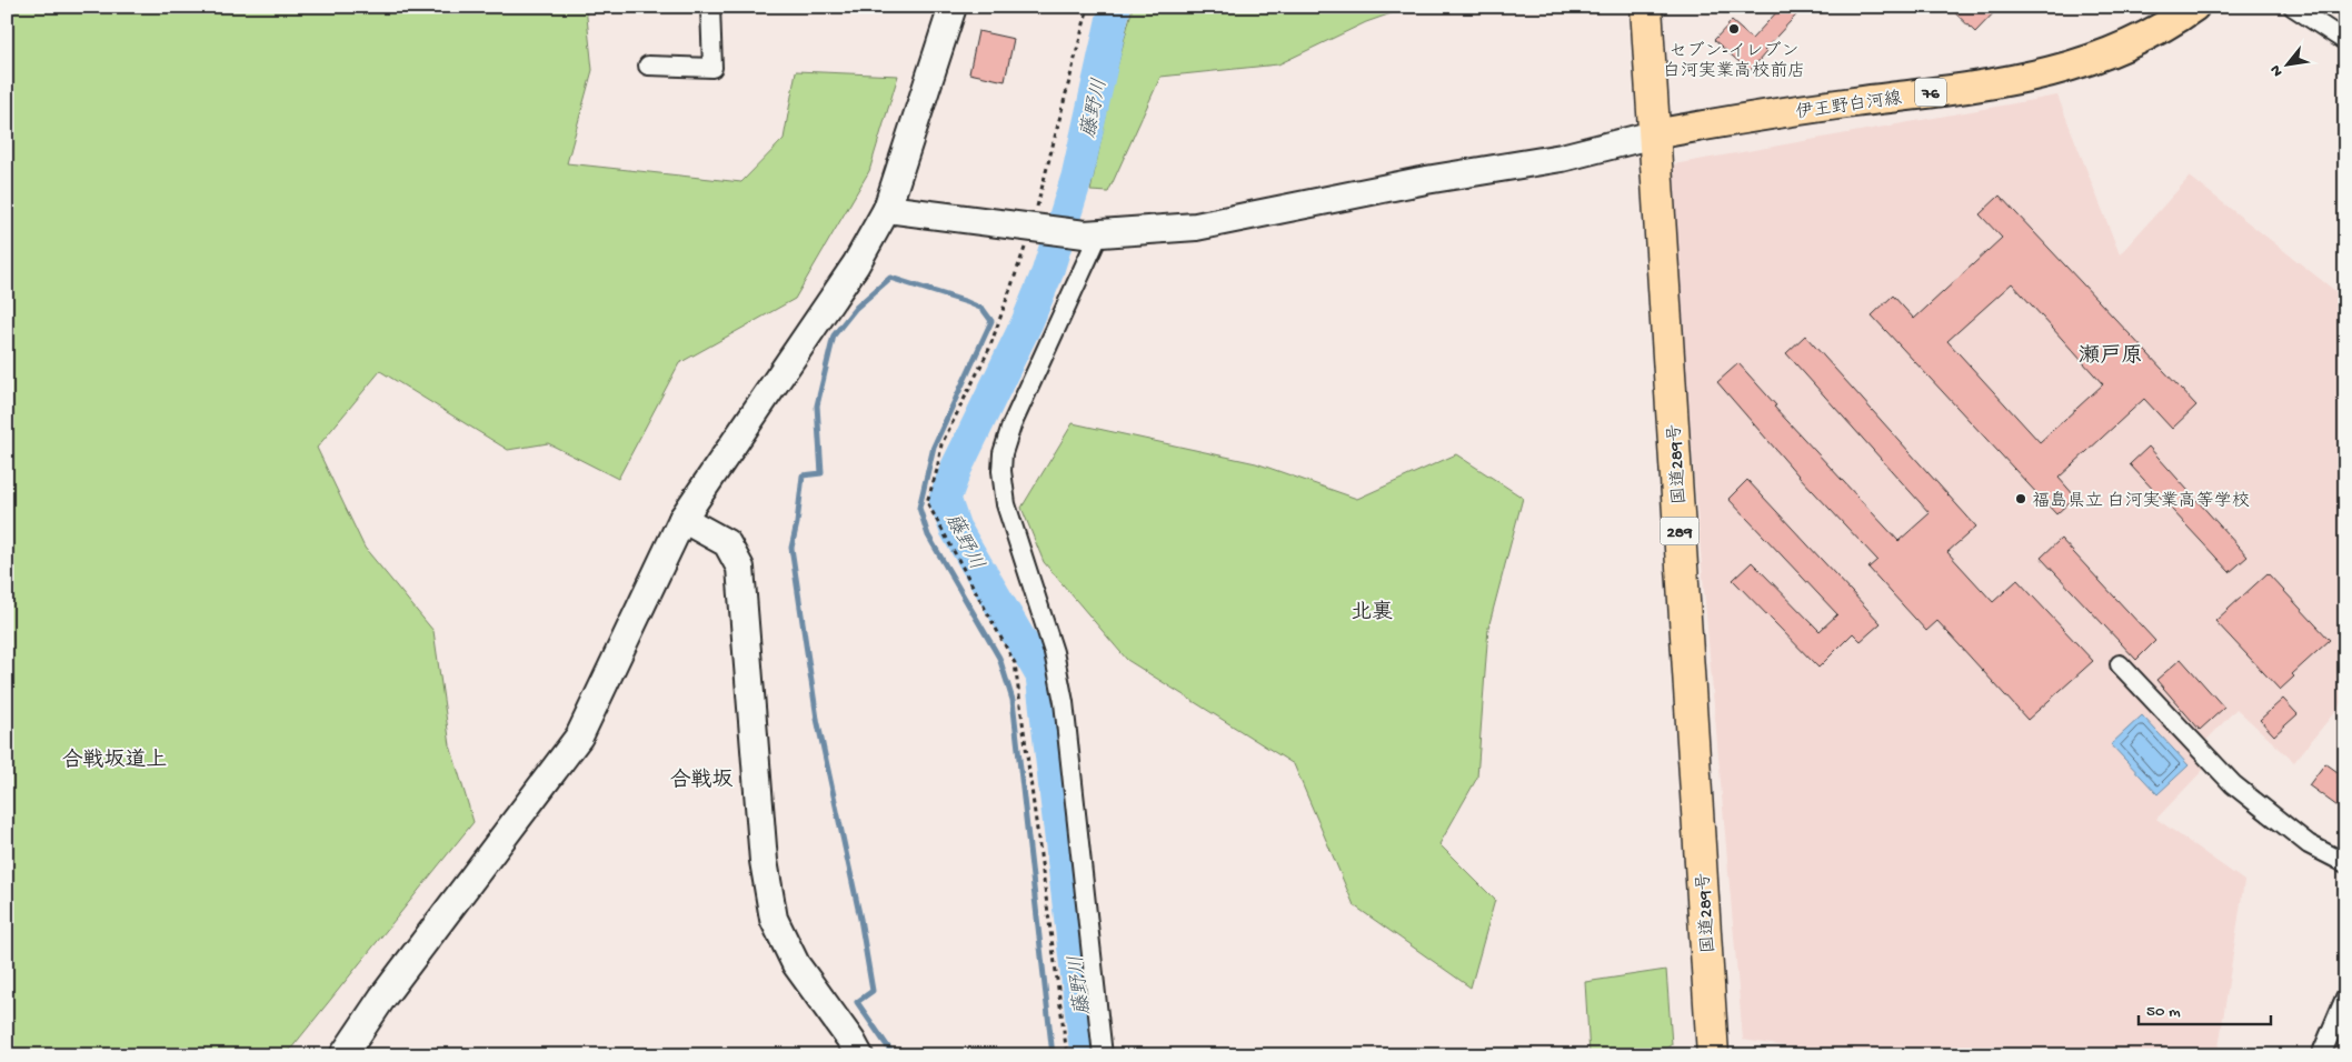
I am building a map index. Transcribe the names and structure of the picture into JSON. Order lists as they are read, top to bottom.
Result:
{
  "streets": {
    "highway": ["国道289号", "289"],
    "main road": ["76", "伊王野白河線"]
  },
  "crossings": [
    ["伊王野白河線", "国道289号"]
  ],
  "districts": [
    "瀬戸原",
    "北裏",
    "合戦坂道上",
    "合戦坂"
  ],
  "water": ["藤野川"],
  "places": ["セブン-イレブン 白河実業高校前店", "福島県立 白河実業高等学校"],
  "scale_bar": "50 m",
  "north": "bottom left"
}
